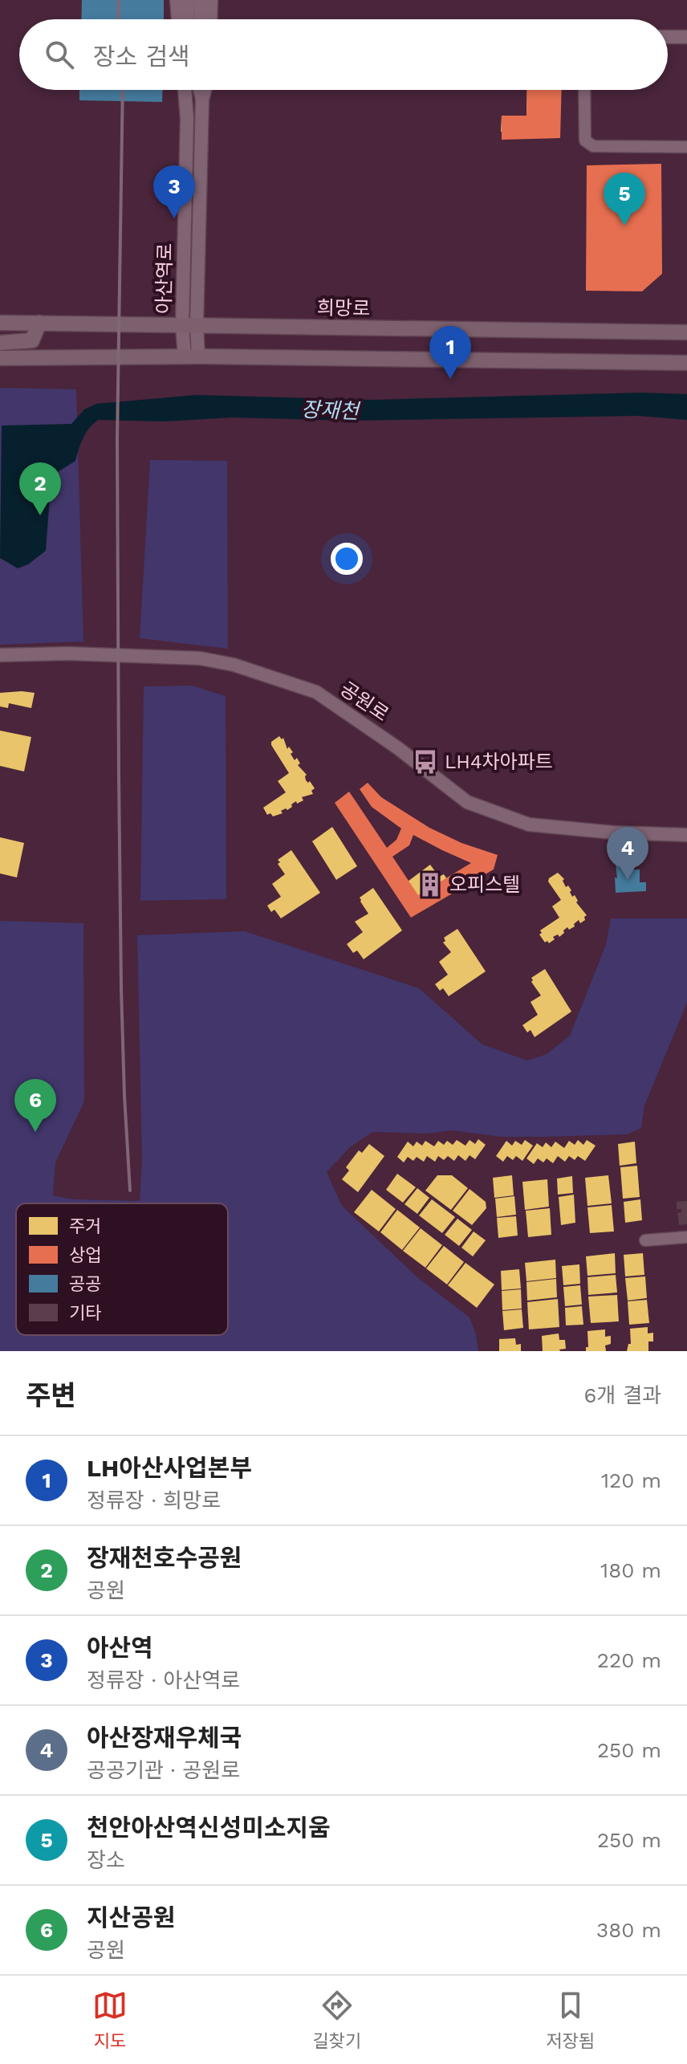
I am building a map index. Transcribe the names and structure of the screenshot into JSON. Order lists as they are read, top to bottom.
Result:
{
  "streets": {
    "main road": ["희망로"],
    "street": ["아산역로", "공원로"]
  },
  "crossings": [
    ["아산역로", "희망로"]
  ],
  "water": ["장재천"],
  "places": {
    "bus stop": ["LH4차아파트"],
    "building": ["오피스텔"]
  },
  "legend": [
    "주거",
    "상업",
    "공공",
    "기타"
  ],
  "page": {
    "search": "장소 검색",
    "pins": [
      "3",
      "5",
      "1",
      "2",
      "4",
      "6"
    ],
    "heading": ["주변", "6개 결과"],
    "list": [
      {
        "mark": "1",
        "name": "LH아산사업본부",
        "note": "정류장 · 희망로",
        "value": "120 m"
      },
      {
        "mark": "2",
        "name": "장재천호수공원",
        "note": "공원",
        "value": "180 m"
      },
      {
        "mark": "3",
        "name": "아산역",
        "note": "정류장 · 아산역로",
        "value": "220 m"
      },
      {
        "mark": "4",
        "name": "아산장재우체국",
        "note": "공공기관 · 공원로",
        "value": "250 m"
      },
      {
        "mark": "5",
        "name": "천안아산역신성미소지움",
        "note": "장소",
        "value": "250 m"
      },
      {
        "mark": "6",
        "name": "지산공원",
        "note": "공원",
        "value": "380 m"
      }
    ],
    "nav": ["지도", "길찾기", "저장됨"]
  }
}
